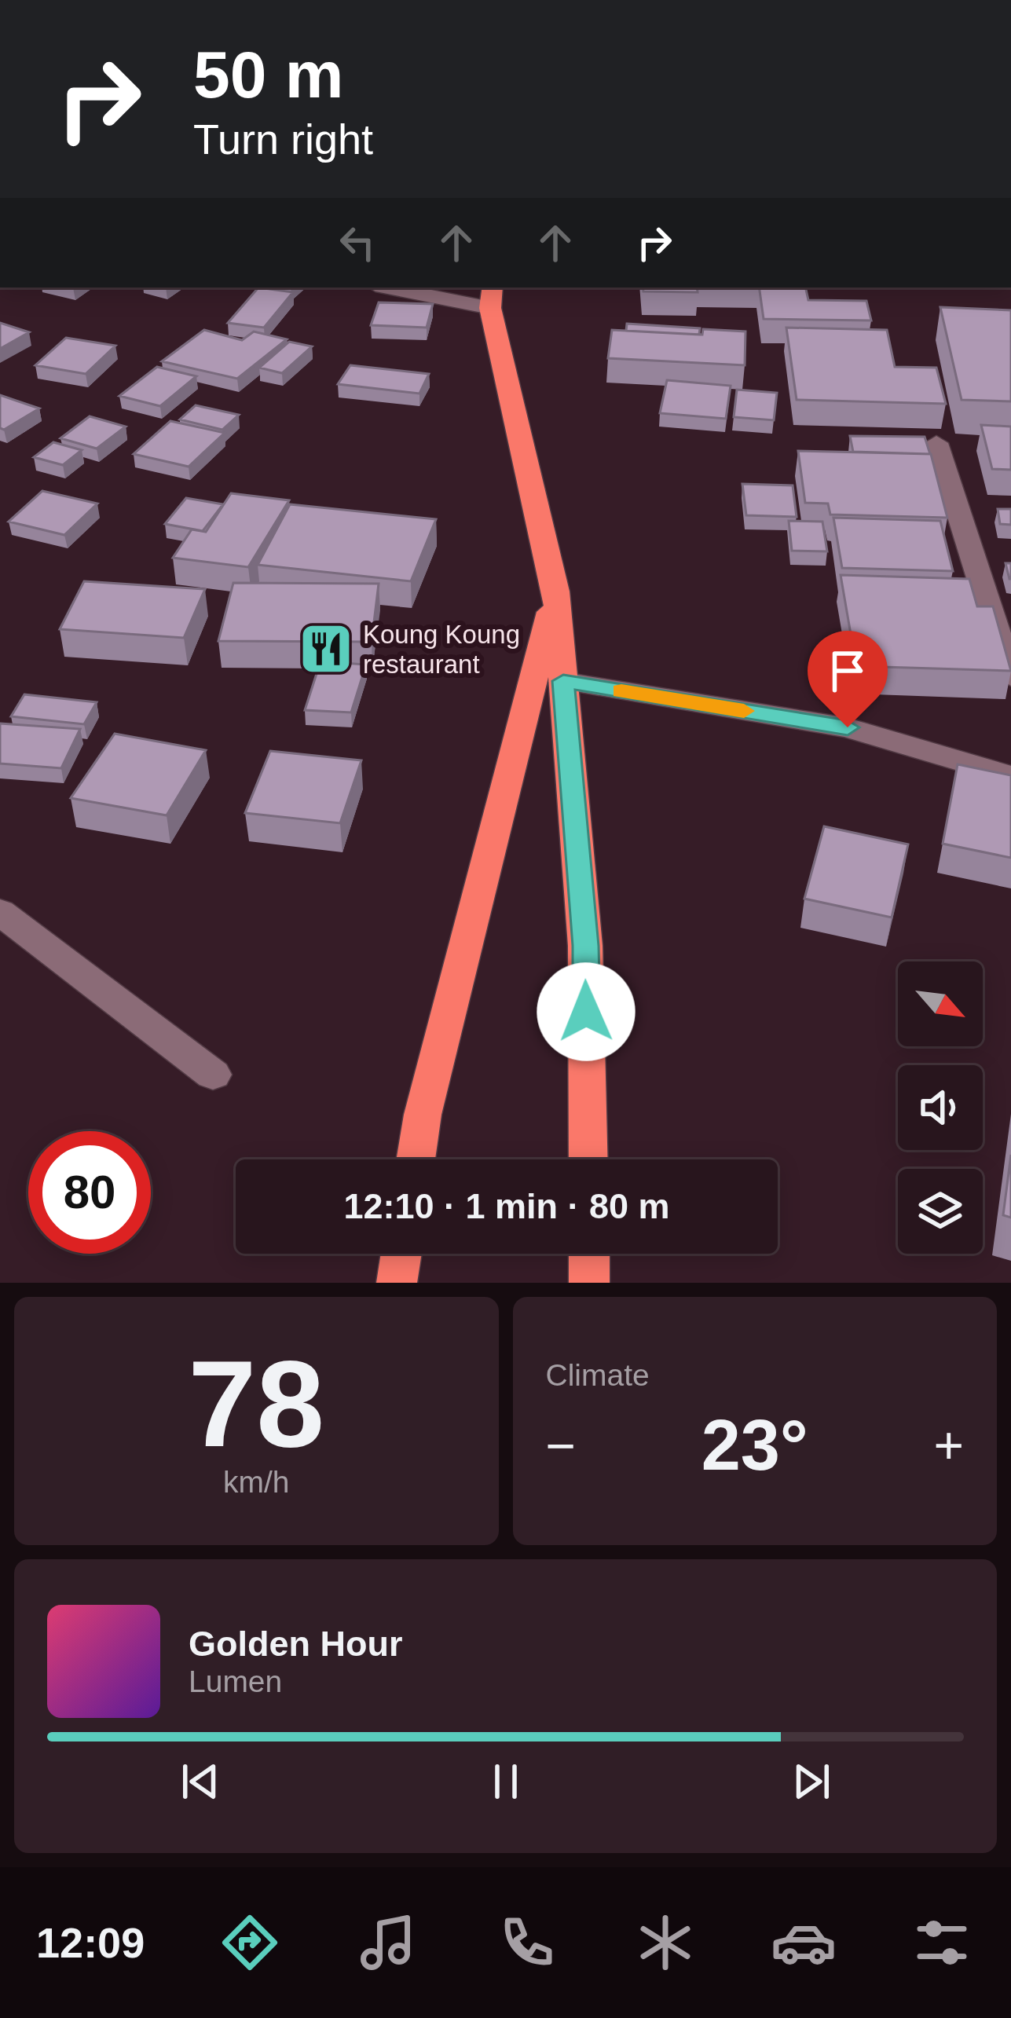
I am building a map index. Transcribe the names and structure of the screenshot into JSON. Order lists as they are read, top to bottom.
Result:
{
  "places": {
    "restaurant": ["Koung Koung restaurant"]
  },
  "north": "bottom right",
  "page": {
    "turn": ["50 m", "Turn right"],
    "limit": "80",
    "trip": "12:10 · 1 min · 80 m",
    "tile": [
      ["78", "km/h"],
      "Climate"
    ],
    "heat": ["−", "23°", "+"],
    "song": ["Golden Hour", "Lumen"],
    "tabs": "12:09"
  }
}
